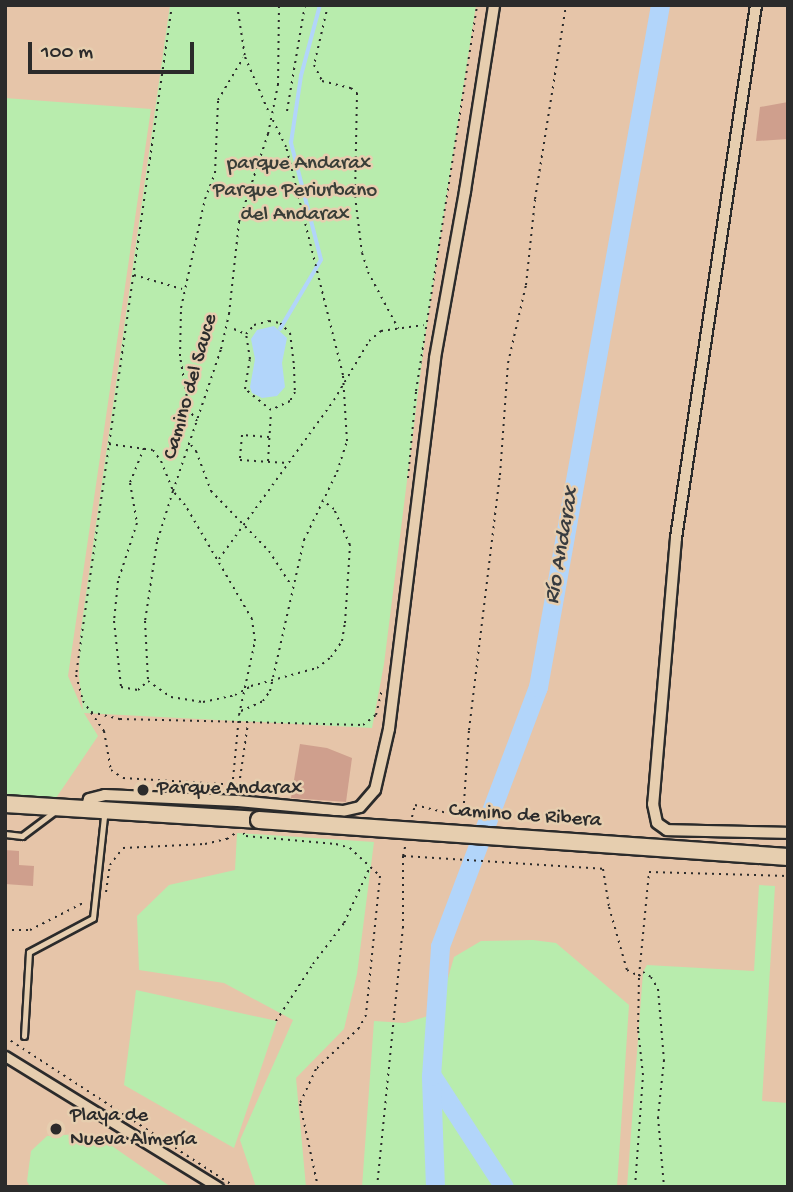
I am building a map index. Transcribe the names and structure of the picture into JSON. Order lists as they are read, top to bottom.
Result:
{
  "streets": {
    "main road": ["Camino de Ribera"],
    "path": ["Camino del Sauce"]
  },
  "water": ["Río Andarax"],
  "parks": ["parque Andarax", "Parque Periurbano del Andarax"],
  "places": ["Parque Andarax", "Playa de Nueva Almería"],
  "scale_bar": "100 m"
}
